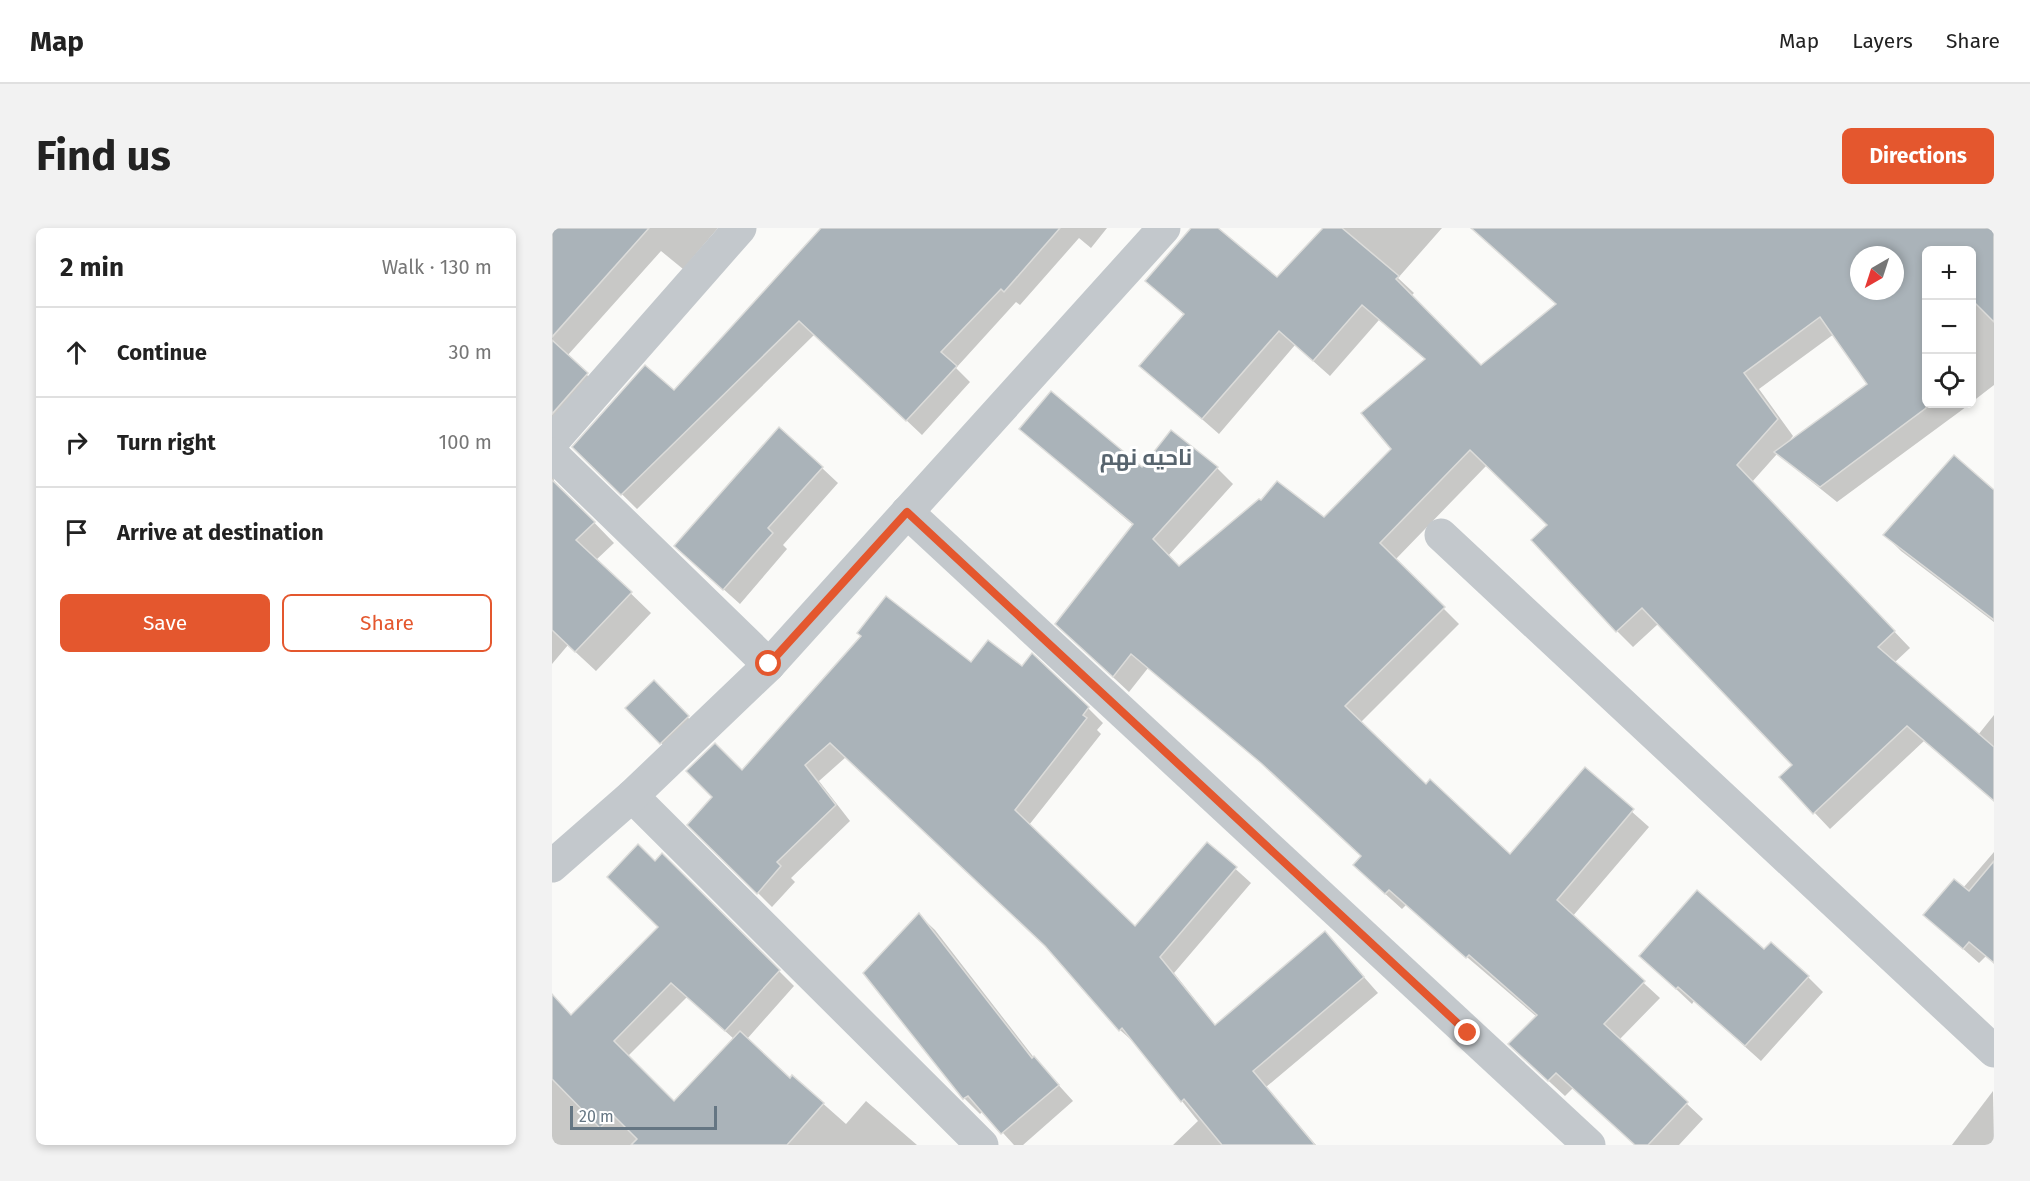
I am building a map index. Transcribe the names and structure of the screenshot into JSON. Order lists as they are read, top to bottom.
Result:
{
  "districts": ["ناحیه نهم"],
  "scale_bar": "20 m",
  "north": "bottom left",
  "page": {
    "header": "Map",
    "nav": ["Map", "Layers", "Share"],
    "buttons": [
      "Directions",
      ["Save", "Share"]
    ],
    "title": "Find us",
    "heading": ["2 min", "Walk · 130 m"],
    "map_buttons": ["+", "−"],
    "list": [
      ["Continue", "30 m"],
      ["Turn right", "100 m"],
      "Arrive at destination"
    ],
    "scale": "20 m"
  }
}
